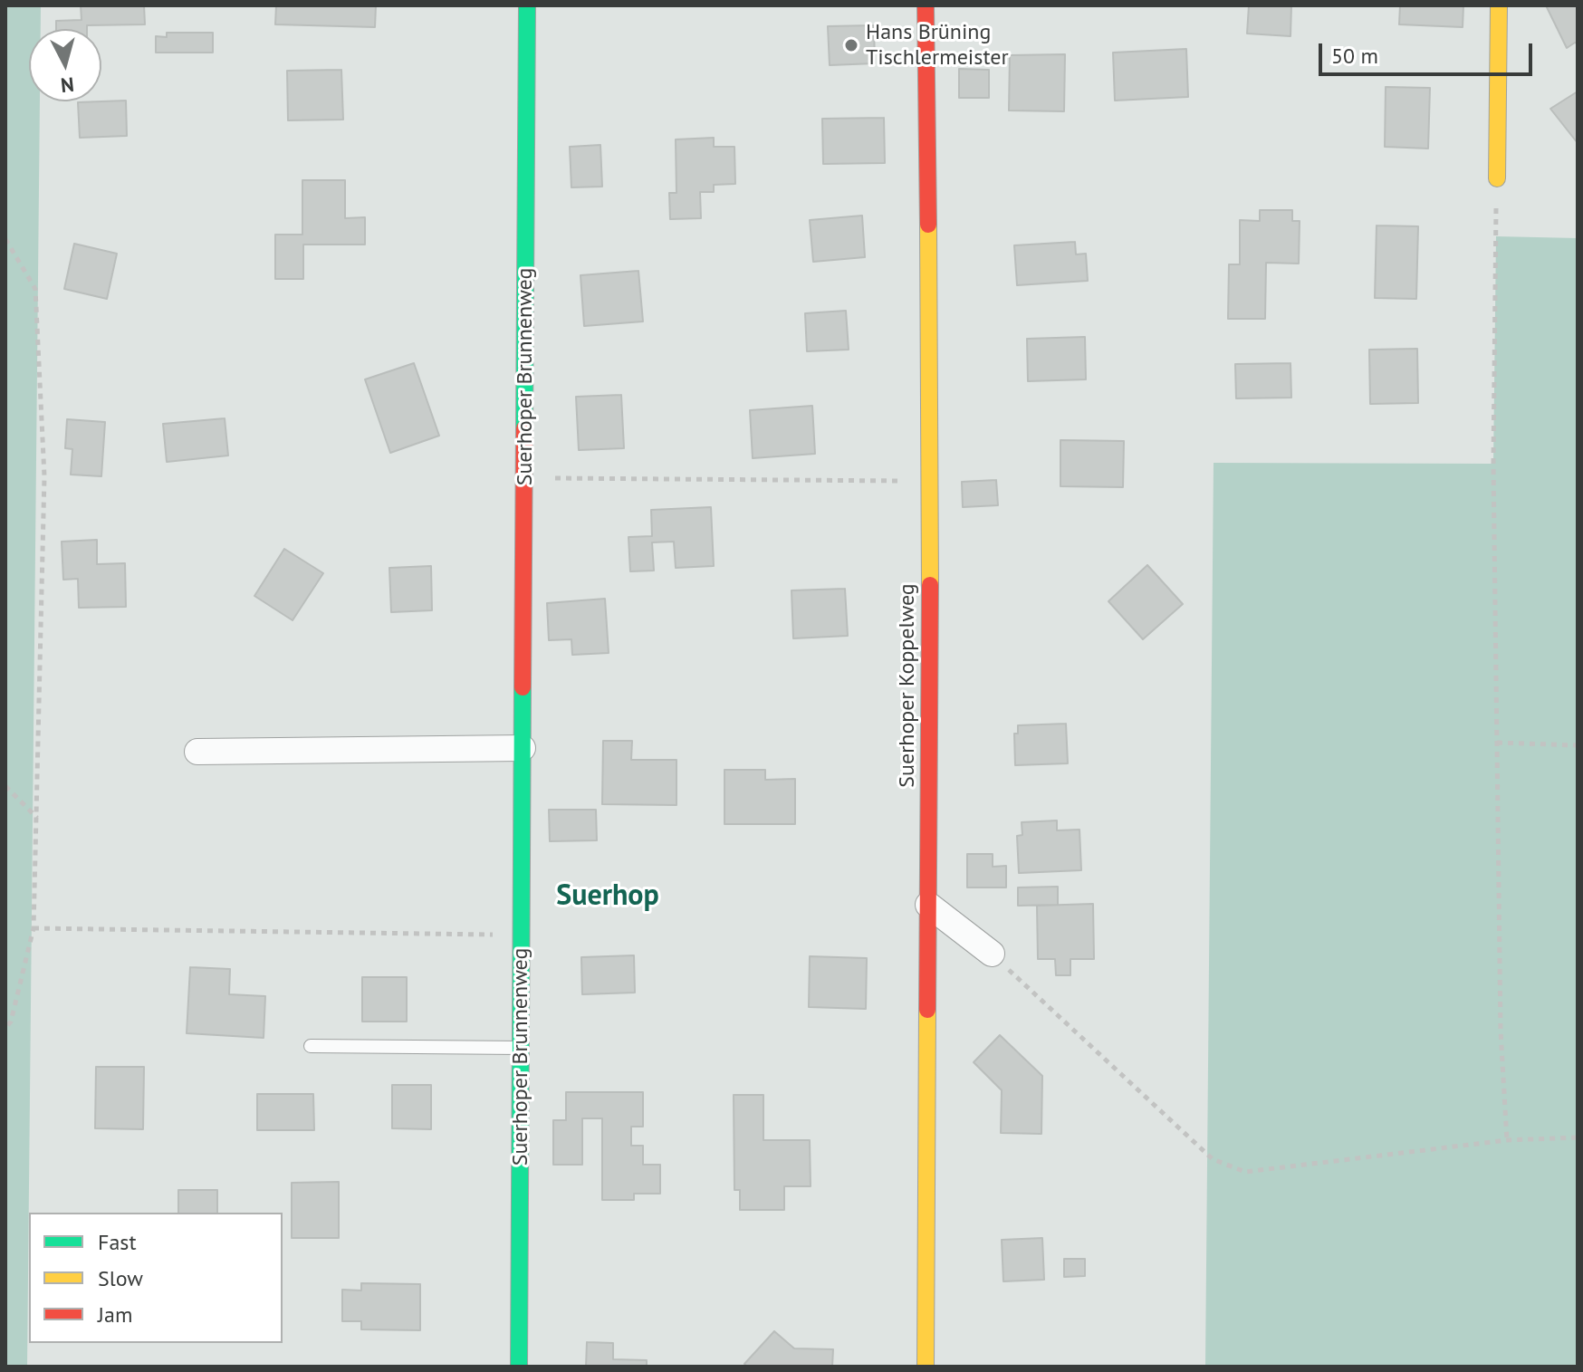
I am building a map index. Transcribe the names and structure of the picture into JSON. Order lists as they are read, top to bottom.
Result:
{
  "streets": {
    "street": ["Suerhoper Brunnenweg", "Suerhoper Koppelweg"]
  },
  "districts": ["Suerhop"],
  "places": ["Hans Brüning Tischlermeister"],
  "legend": ["Fast", "Slow", "Jam"],
  "scale_bar": "50 m",
  "north": "bottom"
}
